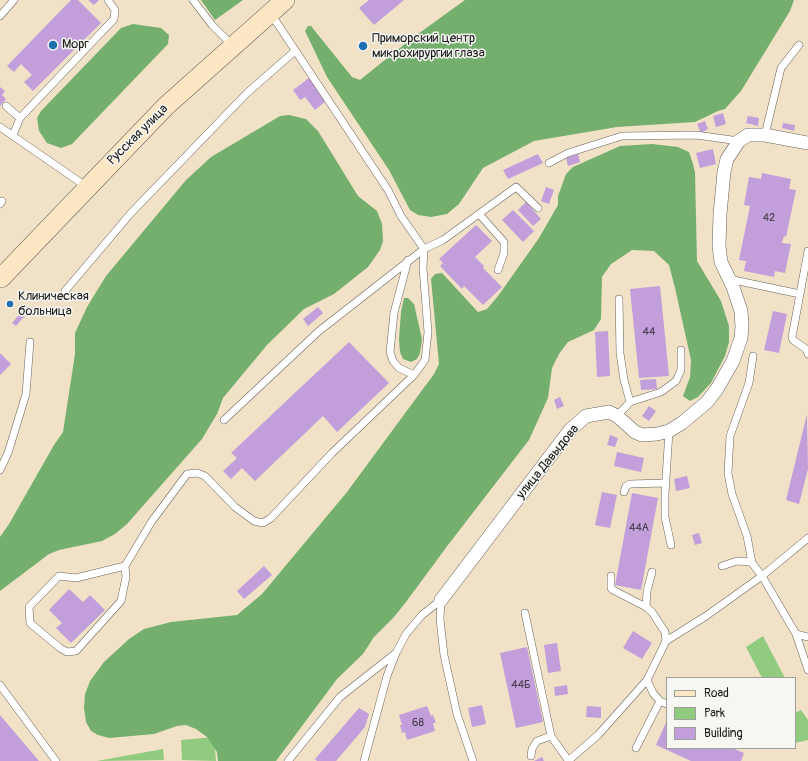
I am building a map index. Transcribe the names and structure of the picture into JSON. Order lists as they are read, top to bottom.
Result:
{
  "streets": {
    "street": ["Русская улица", "улица Давыдова"]
  },
  "places": ["Морг", "Приморский центр микрохирургии глаза", "Клиническая больница"],
  "house_numbers": [
    "42",
    "44",
    "44А",
    "44Б",
    "68"
  ],
  "legend": ["Road", "Park", "Building"]
}
